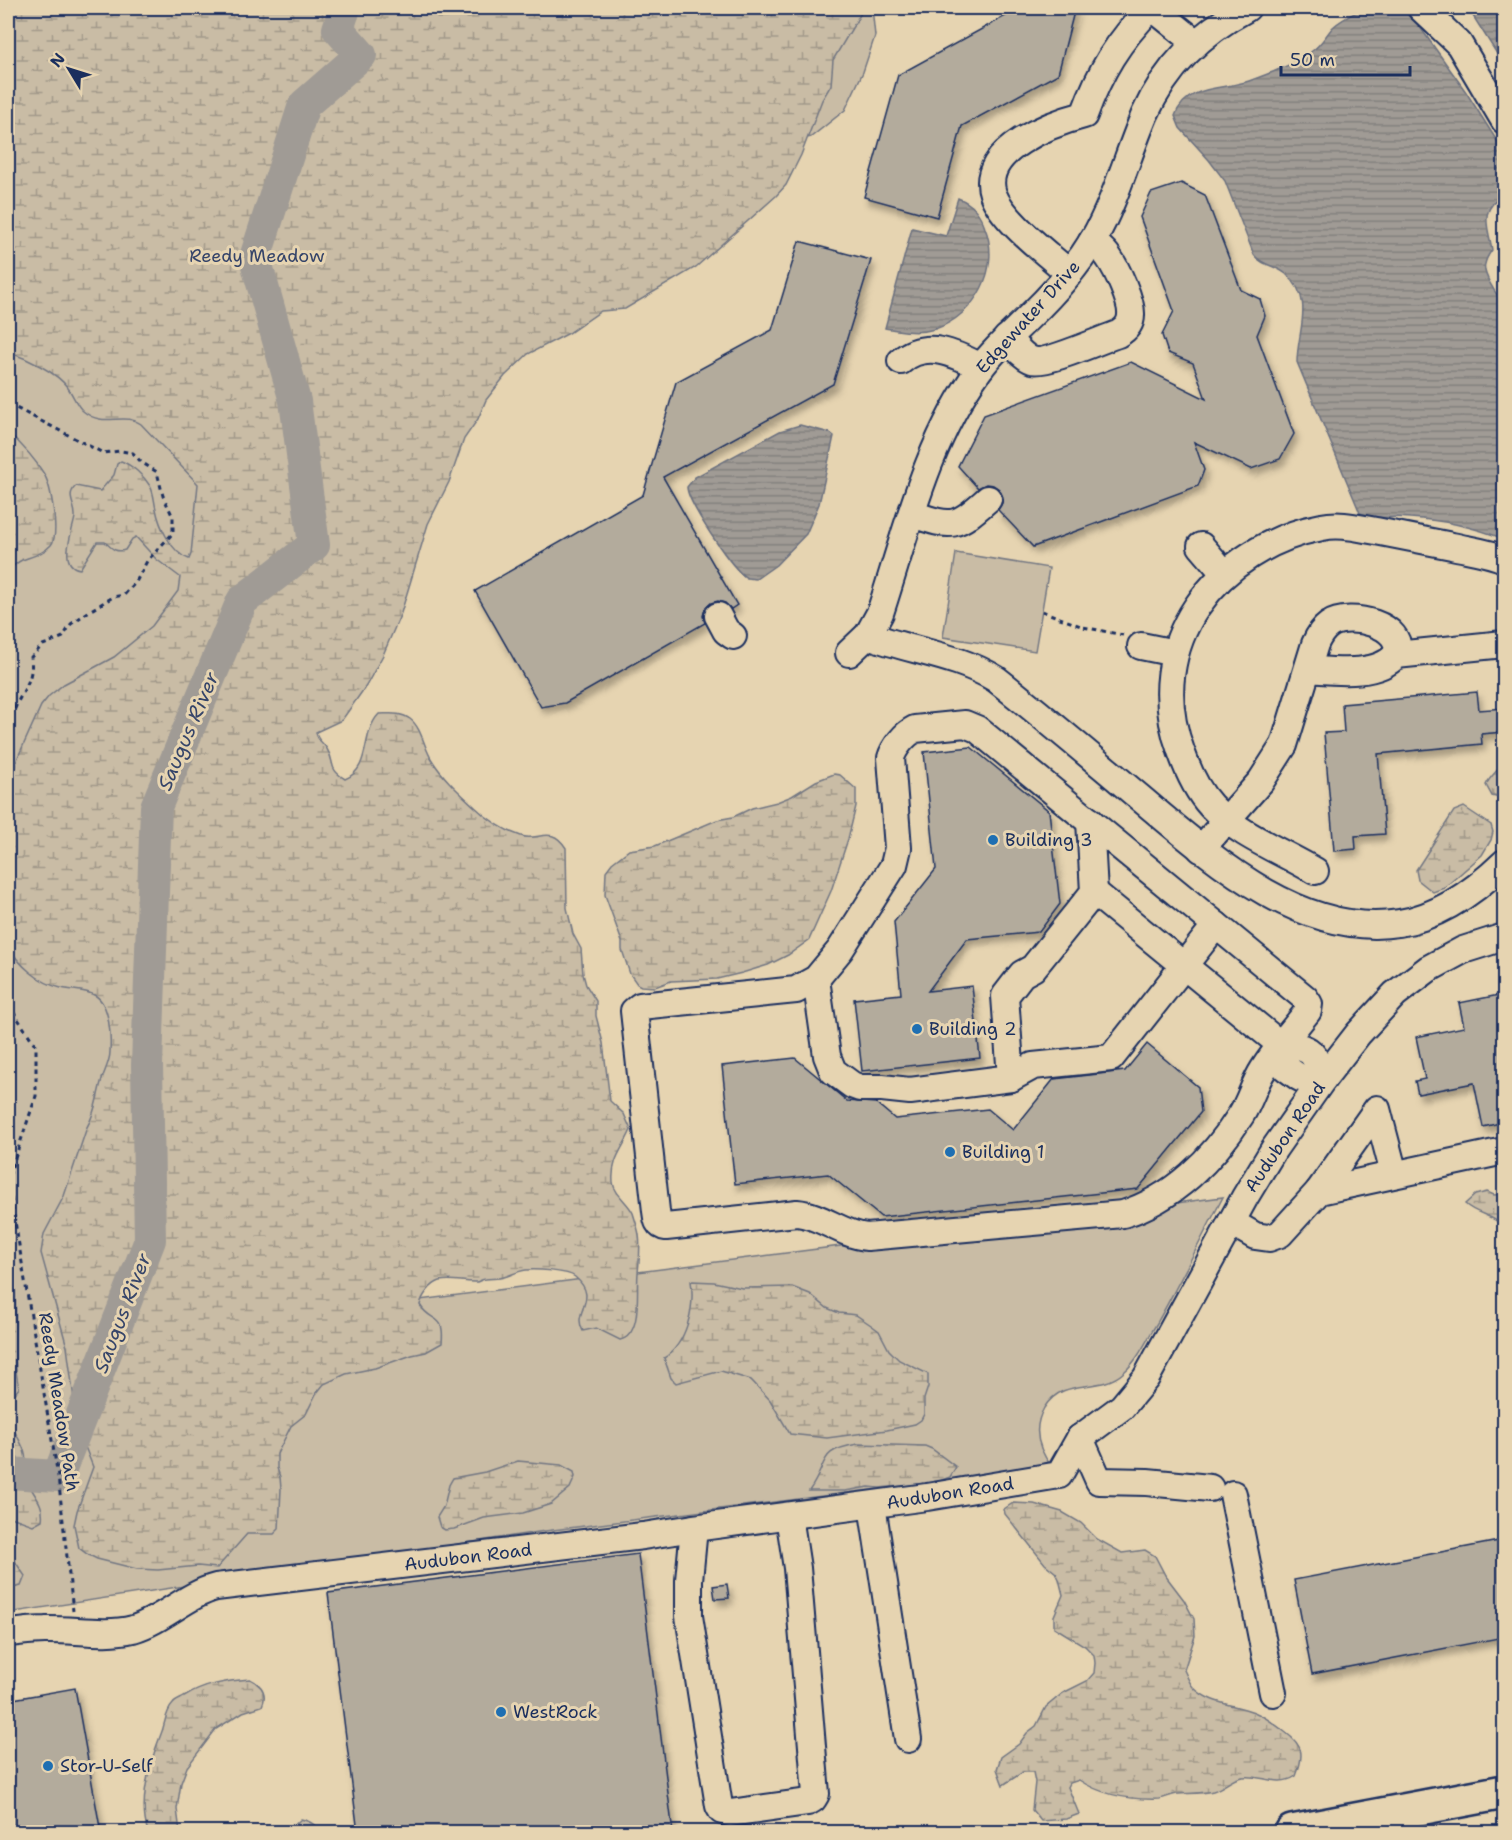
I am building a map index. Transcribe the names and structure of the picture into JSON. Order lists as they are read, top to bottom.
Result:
{
  "streets": {
    "street": ["Edgewater Drive", "Audubon Road"],
    "path": ["Reedy Meadow Path"]
  },
  "crossings": [
    ["Audubon Road", "Reedy Meadow Path"]
  ],
  "water": ["Saugus River"],
  "parks": ["Reedy Meadow"],
  "places": [
    "Building 3",
    "Building 2",
    "Building 1",
    "WestRock",
    "Stor-U-Self"
  ],
  "scale_bar": "50 m",
  "north": "top left"
}
